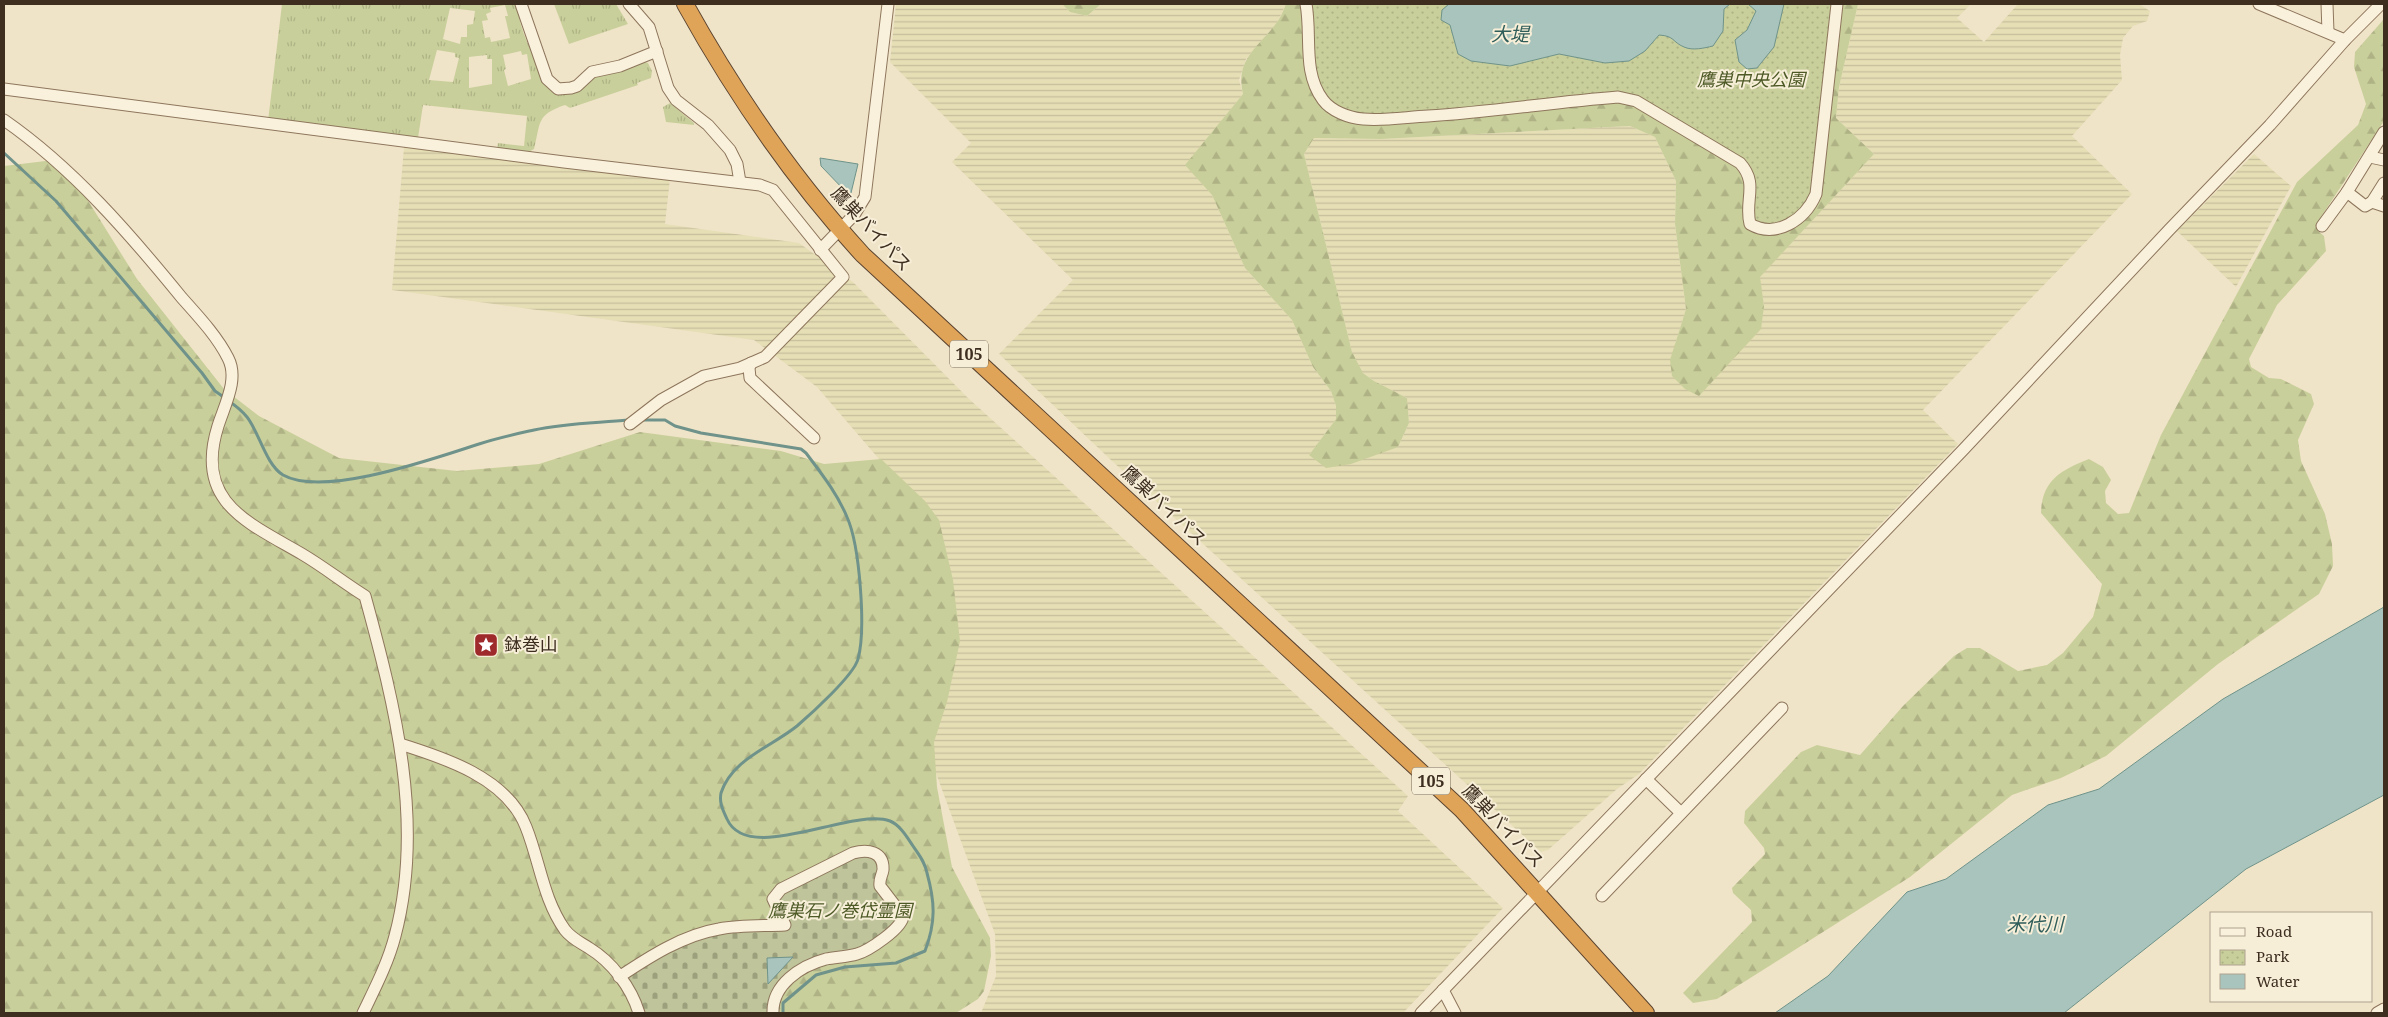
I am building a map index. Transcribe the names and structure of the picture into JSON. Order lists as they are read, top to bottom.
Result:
{
  "streets": {
    "highway": ["鷹巣バイパス", "105"]
  },
  "water": ["大堤", "米代川"],
  "parks": ["鷹巣中央公園", "鷹巣石ノ巻岱霊園"],
  "places": {
    "place": ["鉢巻山"]
  },
  "legend": ["Road", "Park", "Water"]
}
